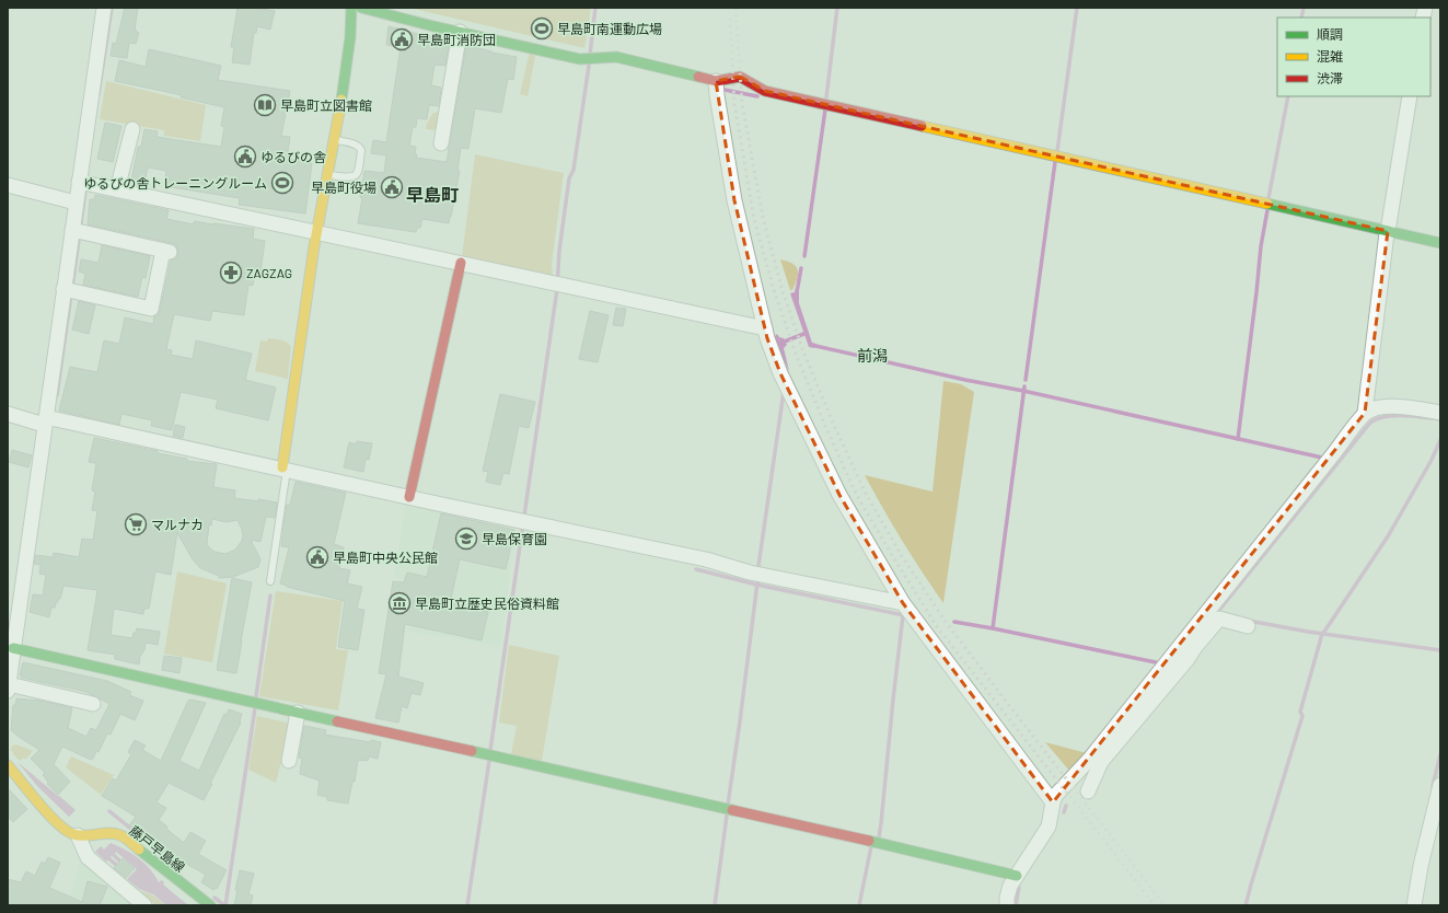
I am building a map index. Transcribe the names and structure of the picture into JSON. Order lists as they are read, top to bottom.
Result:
{
  "streets": {
    "street": ["藤戸早島線"]
  },
  "districts": ["早島町", "前潟"],
  "places": {
    "sports": ["早島町南運動広場", "ゆるびの舎トレーニングルーム"],
    "public building": [
      "早島町消防団",
      "ゆるびの舎",
      "早島町役場",
      "早島町中央公民館"
    ],
    "library": ["早島町立図書館"],
    "pharmacy": ["ZAGZAG"],
    "supermarket": ["マルナカ"],
    "school or university": ["早島保育園"],
    "museum": ["早島町立歴史民俗資料館"]
  },
  "legend": ["順調", "混雑", "渋滞"]
}
